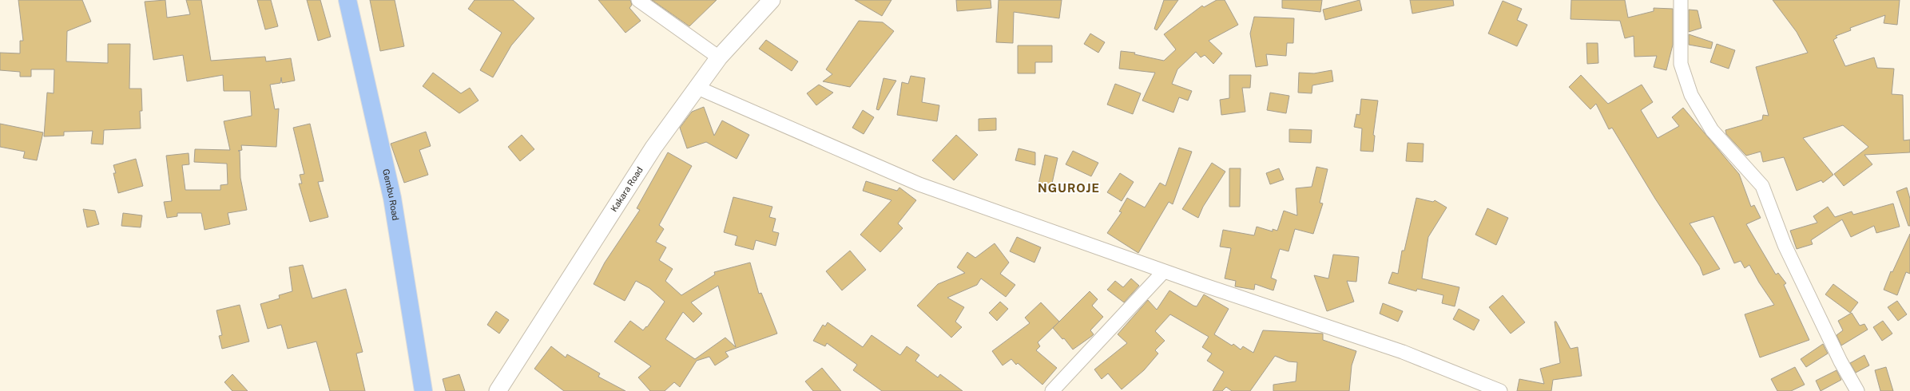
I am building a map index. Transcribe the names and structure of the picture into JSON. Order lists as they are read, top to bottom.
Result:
{
  "streets": {
    "main road": ["Gembu Road"],
    "street": ["Kakara Road"]
  },
  "districts": ["NGUROJE"]
}
